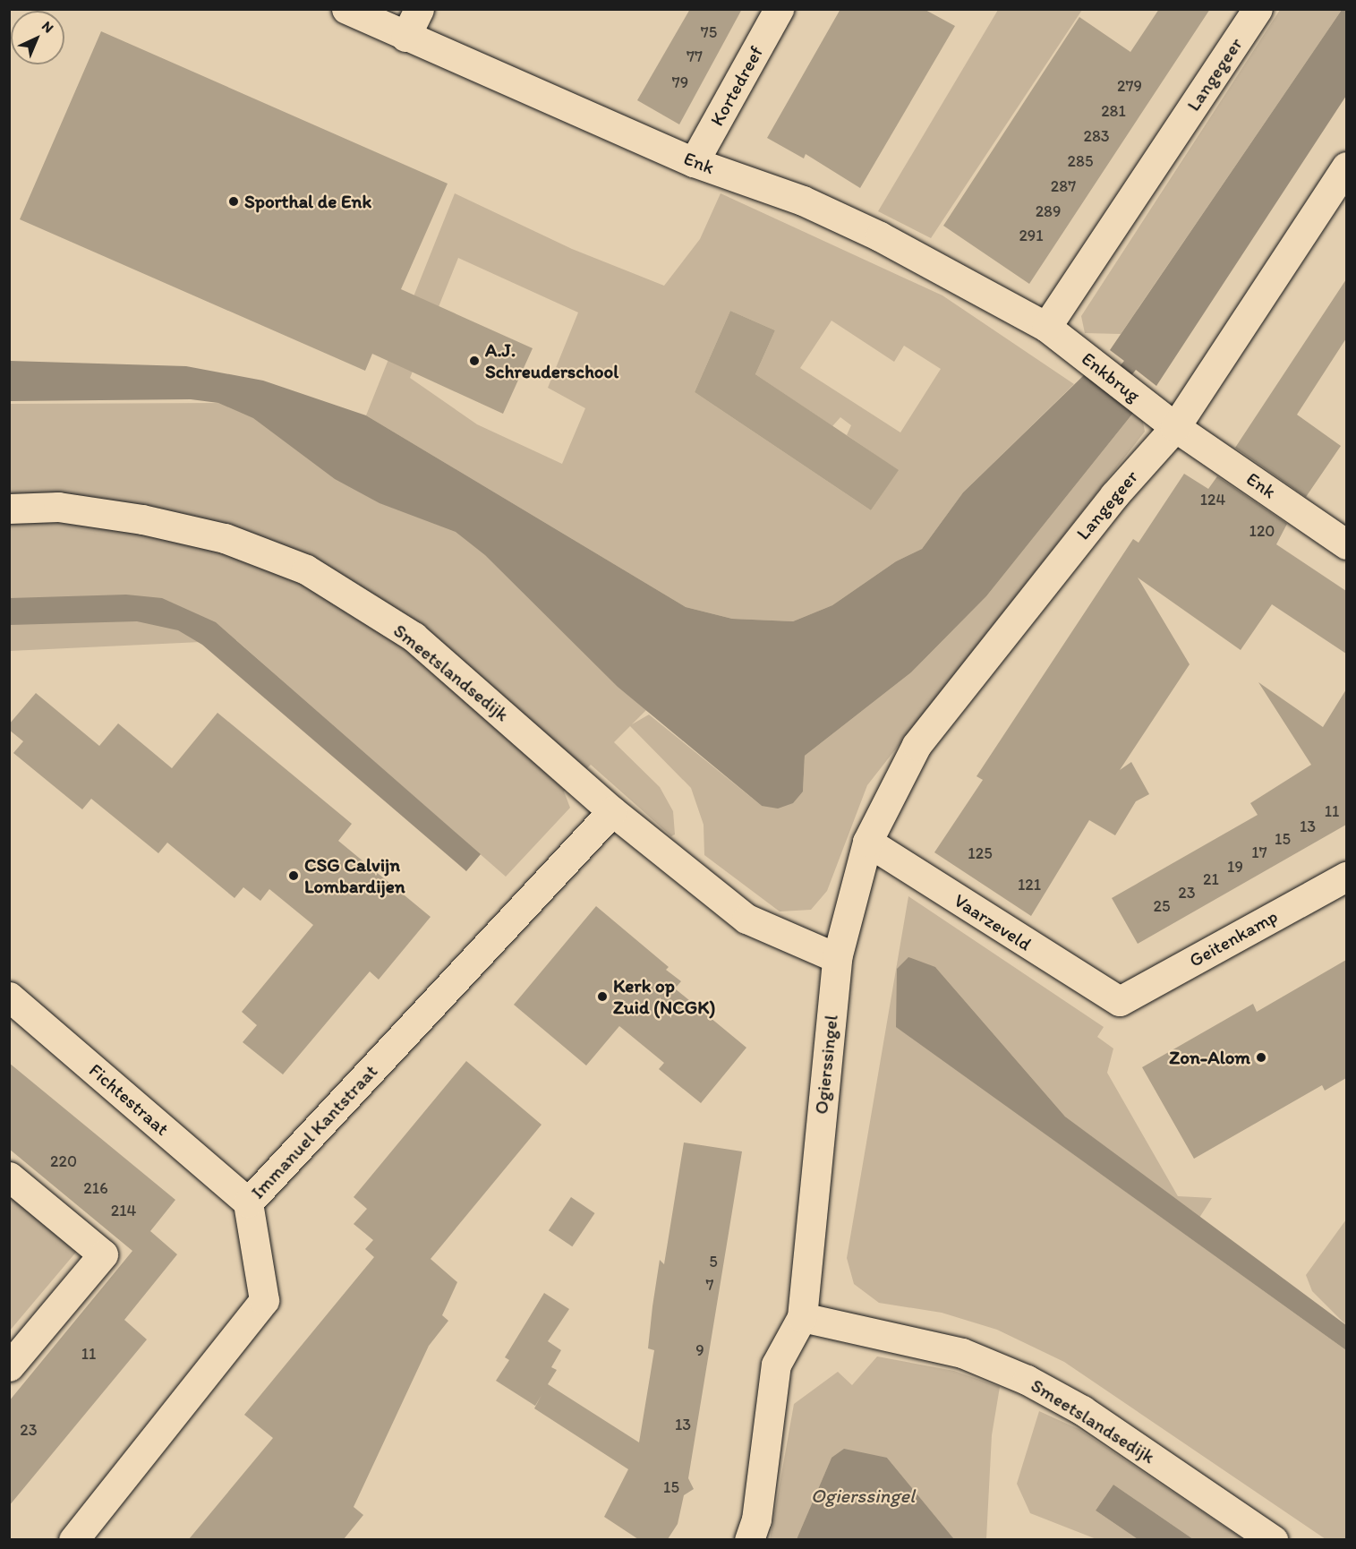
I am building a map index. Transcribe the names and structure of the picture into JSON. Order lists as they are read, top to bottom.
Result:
{
  "streets": {
    "street": [
      "Langegeer",
      "Kortedreef",
      "Enk",
      "Enkbrug",
      "Smeetslandsedijk",
      "Vaarzeveld",
      "Geitenkamp",
      "Ogierssingel",
      "Fichtestraat",
      "Immanuel Kantstraat"
    ]
  },
  "crossings": [
    ["Langegeer", "Enk"],
    ["Langegeer", "Enkbrug"],
    ["Langegeer", "Vaarzeveld"],
    ["Langegeer", "Ogierssingel"],
    ["Kortedreef", "Enk"],
    ["Enk", "Enkbrug"],
    ["Smeetslandsedijk", "Ogierssingel"],
    ["Smeetslandsedijk", "Immanuel Kantstraat"],
    ["Vaarzeveld", "Geitenkamp"],
    ["Vaarzeveld", "Ogierssingel"],
    ["Fichtestraat", "Immanuel Kantstraat"]
  ],
  "water": ["Ogierssingel"],
  "places": [
    "Sporthal de Enk",
    "A.J. Schreuderschool",
    "CSG Calvijn Lombardijen",
    "Kerk op Zuid (NCGK)",
    "Zon-Alom"
  ],
  "house_numbers": [
    "75",
    "77",
    "79",
    "279",
    "281",
    "283",
    "285",
    "287",
    "289",
    "291",
    "124",
    "120",
    "11",
    "13",
    "15",
    "17",
    "125",
    "19",
    "21",
    "121",
    "23",
    "25",
    "220",
    "216",
    "214",
    "5",
    "7",
    "9",
    "11",
    "13",
    "23",
    "15"
  ],
  "north": "top right"
}
